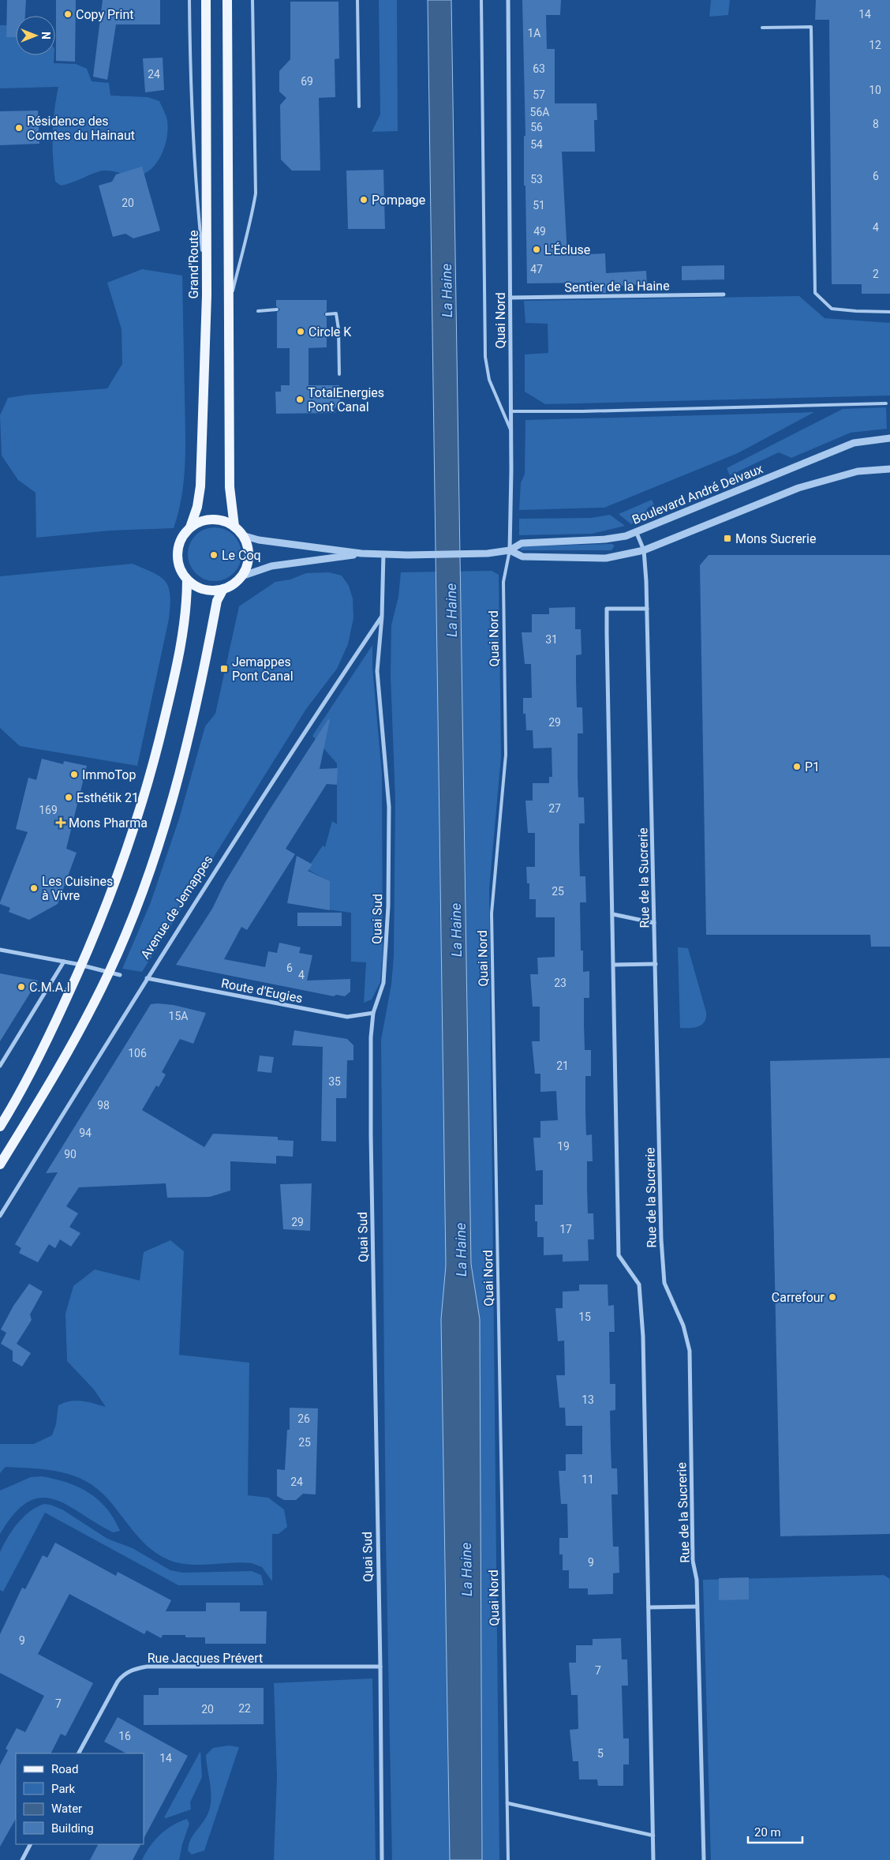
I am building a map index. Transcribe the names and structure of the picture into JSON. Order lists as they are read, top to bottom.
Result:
{
  "streets": {
    "main road": ["Grand'Route", "Avenue de Jemappes"],
    "street": [
      "Sentier de la Haine",
      "Quai Nord",
      "Boulevard André Delvaux",
      "Rue de la Sucrerie",
      "Quai Sud",
      "Route d'Eugies",
      "Rue Jacques Prévert"
    ]
  },
  "crossings": [
    ["Grand'Route", "Boulevard André Delvaux"],
    ["Grand'Route", "Avenue de Jemappes"],
    ["Sentier de la Haine", "Quai Nord"],
    ["Quai Nord", "Boulevard André Delvaux"],
    ["Boulevard André Delvaux", "Rue de la Sucrerie"],
    ["Boulevard André Delvaux", "Avenue de Jemappes"],
    ["Boulevard André Delvaux", "Quai Sud"],
    ["Avenue de Jemappes", "Quai Sud"],
    ["Avenue de Jemappes", "Route d'Eugies"],
    ["Quai Sud", "Route d'Eugies"],
    ["Quai Sud", "Rue Jacques Prévert"]
  ],
  "water": ["La Haine"],
  "places": {
    "other": [
      "Copy Print",
      "Résidence des Comtes du Hainaut",
      "Pompage",
      "L'Écluse",
      "Circle K",
      "TotalEnergies Pont Canal",
      "Le Coq",
      "P1",
      "ImmoTop",
      "Esthétik 21",
      "Les Cuisines à Vivre",
      "C.M.A.I",
      "Carrefour"
    ],
    "transit": ["Mons Sucrerie", "Jemappes Pont Canal"],
    "health": ["Mons Pharma"]
  },
  "house_numbers": [
    "14",
    "1A",
    "12",
    "63",
    "24",
    "69",
    "10",
    "57",
    "56A",
    "8",
    "56",
    "54",
    "6",
    "53",
    "20",
    "51",
    "4",
    "49",
    "47",
    "2",
    "31",
    "29",
    "27",
    "169",
    "25",
    "6",
    "4",
    "23",
    "15A",
    "106",
    "21",
    "35",
    "98",
    "94",
    "19",
    "90",
    "29",
    "17",
    "15",
    "13",
    "26",
    "25",
    "11",
    "24",
    "9",
    "9",
    "7",
    "7",
    "22",
    "20",
    "16",
    "5",
    "14"
  ],
  "legend": [
    "Road",
    "Park",
    "Water",
    "Building"
  ],
  "scale_bar": "20 m",
  "north": "right"
}
